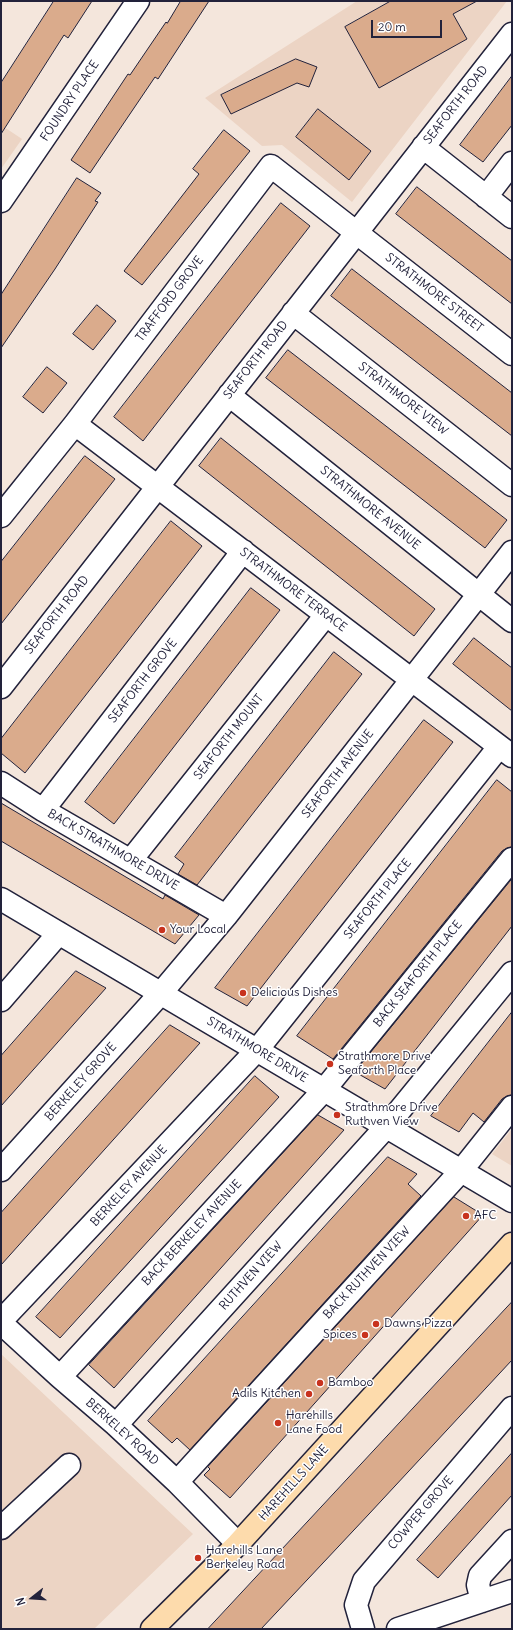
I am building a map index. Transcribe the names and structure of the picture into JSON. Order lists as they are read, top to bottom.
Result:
{
  "streets": {
    "main road": ["HAREHILLS LANE"],
    "street": [
      "FOUNDRY PLACE",
      "SEAFORTH ROAD",
      "STRATHMORE STREET",
      "TRAFFORD GROVE",
      "STRATHMORE VIEW",
      "STRATHMORE AVENUE",
      "STRATHMORE TERRACE",
      "SEAFORTH GROVE",
      "SEAFORTH MOUNT",
      "SEAFORTH AVENUE",
      "BACK STRATHMORE DRIVE",
      "SEAFORTH PLACE",
      "BACK SEAFORTH PLACE",
      "STRATHMORE DRIVE",
      "BERKELEY GROVE",
      "BERKELEY AVENUE",
      "BACK BERKELEY AVENUE",
      "BACK RUTHVEN VIEW",
      "RUTHVEN VIEW",
      "BERKELEY ROAD",
      "COWPER GROVE"
    ]
  },
  "crossings": [
    ["SEAFORTH ROAD", "STRATHMORE STREET"],
    ["SEAFORTH ROAD", "TRAFFORD GROVE"],
    ["SEAFORTH ROAD", "STRATHMORE VIEW"],
    ["SEAFORTH ROAD", "STRATHMORE AVENUE"],
    ["SEAFORTH ROAD", "STRATHMORE TERRACE"],
    ["STRATHMORE STREET", "TRAFFORD GROVE"],
    ["TRAFFORD GROVE", "STRATHMORE TERRACE"],
    ["STRATHMORE AVENUE", "SEAFORTH AVENUE"],
    ["STRATHMORE TERRACE", "SEAFORTH GROVE"],
    ["STRATHMORE TERRACE", "SEAFORTH MOUNT"],
    ["STRATHMORE TERRACE", "SEAFORTH AVENUE"],
    ["STRATHMORE TERRACE", "SEAFORTH PLACE"],
    ["SEAFORTH GROVE", "BACK STRATHMORE DRIVE"],
    ["SEAFORTH MOUNT", "BACK STRATHMORE DRIVE"],
    ["SEAFORTH AVENUE", "BACK STRATHMORE DRIVE"],
    ["SEAFORTH AVENUE", "STRATHMORE DRIVE"],
    ["SEAFORTH AVENUE", "BERKELEY GROVE"],
    ["SEAFORTH PLACE", "STRATHMORE DRIVE"],
    ["SEAFORTH PLACE", "BERKELEY AVENUE"],
    ["BACK SEAFORTH PLACE", "STRATHMORE DRIVE"],
    ["BACK SEAFORTH PLACE", "BACK BERKELEY AVENUE"],
    ["STRATHMORE DRIVE", "BERKELEY GROVE"],
    ["STRATHMORE DRIVE", "BERKELEY AVENUE"],
    ["STRATHMORE DRIVE", "BACK BERKELEY AVENUE"],
    ["STRATHMORE DRIVE", "BACK RUTHVEN VIEW"],
    ["STRATHMORE DRIVE", "RUTHVEN VIEW"],
    ["BERKELEY AVENUE", "BERKELEY ROAD"],
    ["BACK BERKELEY AVENUE", "BERKELEY ROAD"],
    ["BACK RUTHVEN VIEW", "BERKELEY ROAD"],
    ["RUTHVEN VIEW", "BERKELEY ROAD"],
    ["BERKELEY ROAD", "HAREHILLS LANE"]
  ],
  "places": [
    "Your Local",
    "Delicious Dishes",
    "Strathmore Drive Seaforth Place",
    "Strathmore Drive Ruthven View",
    "AFC",
    "Dawns Pizza",
    "Spices",
    "Bamboo",
    "Adils Kitchen",
    "Harehills Lane Food",
    "Harehills Lane Berkeley Road"
  ],
  "scale_bar": "20 m",
  "north": "left"
}
